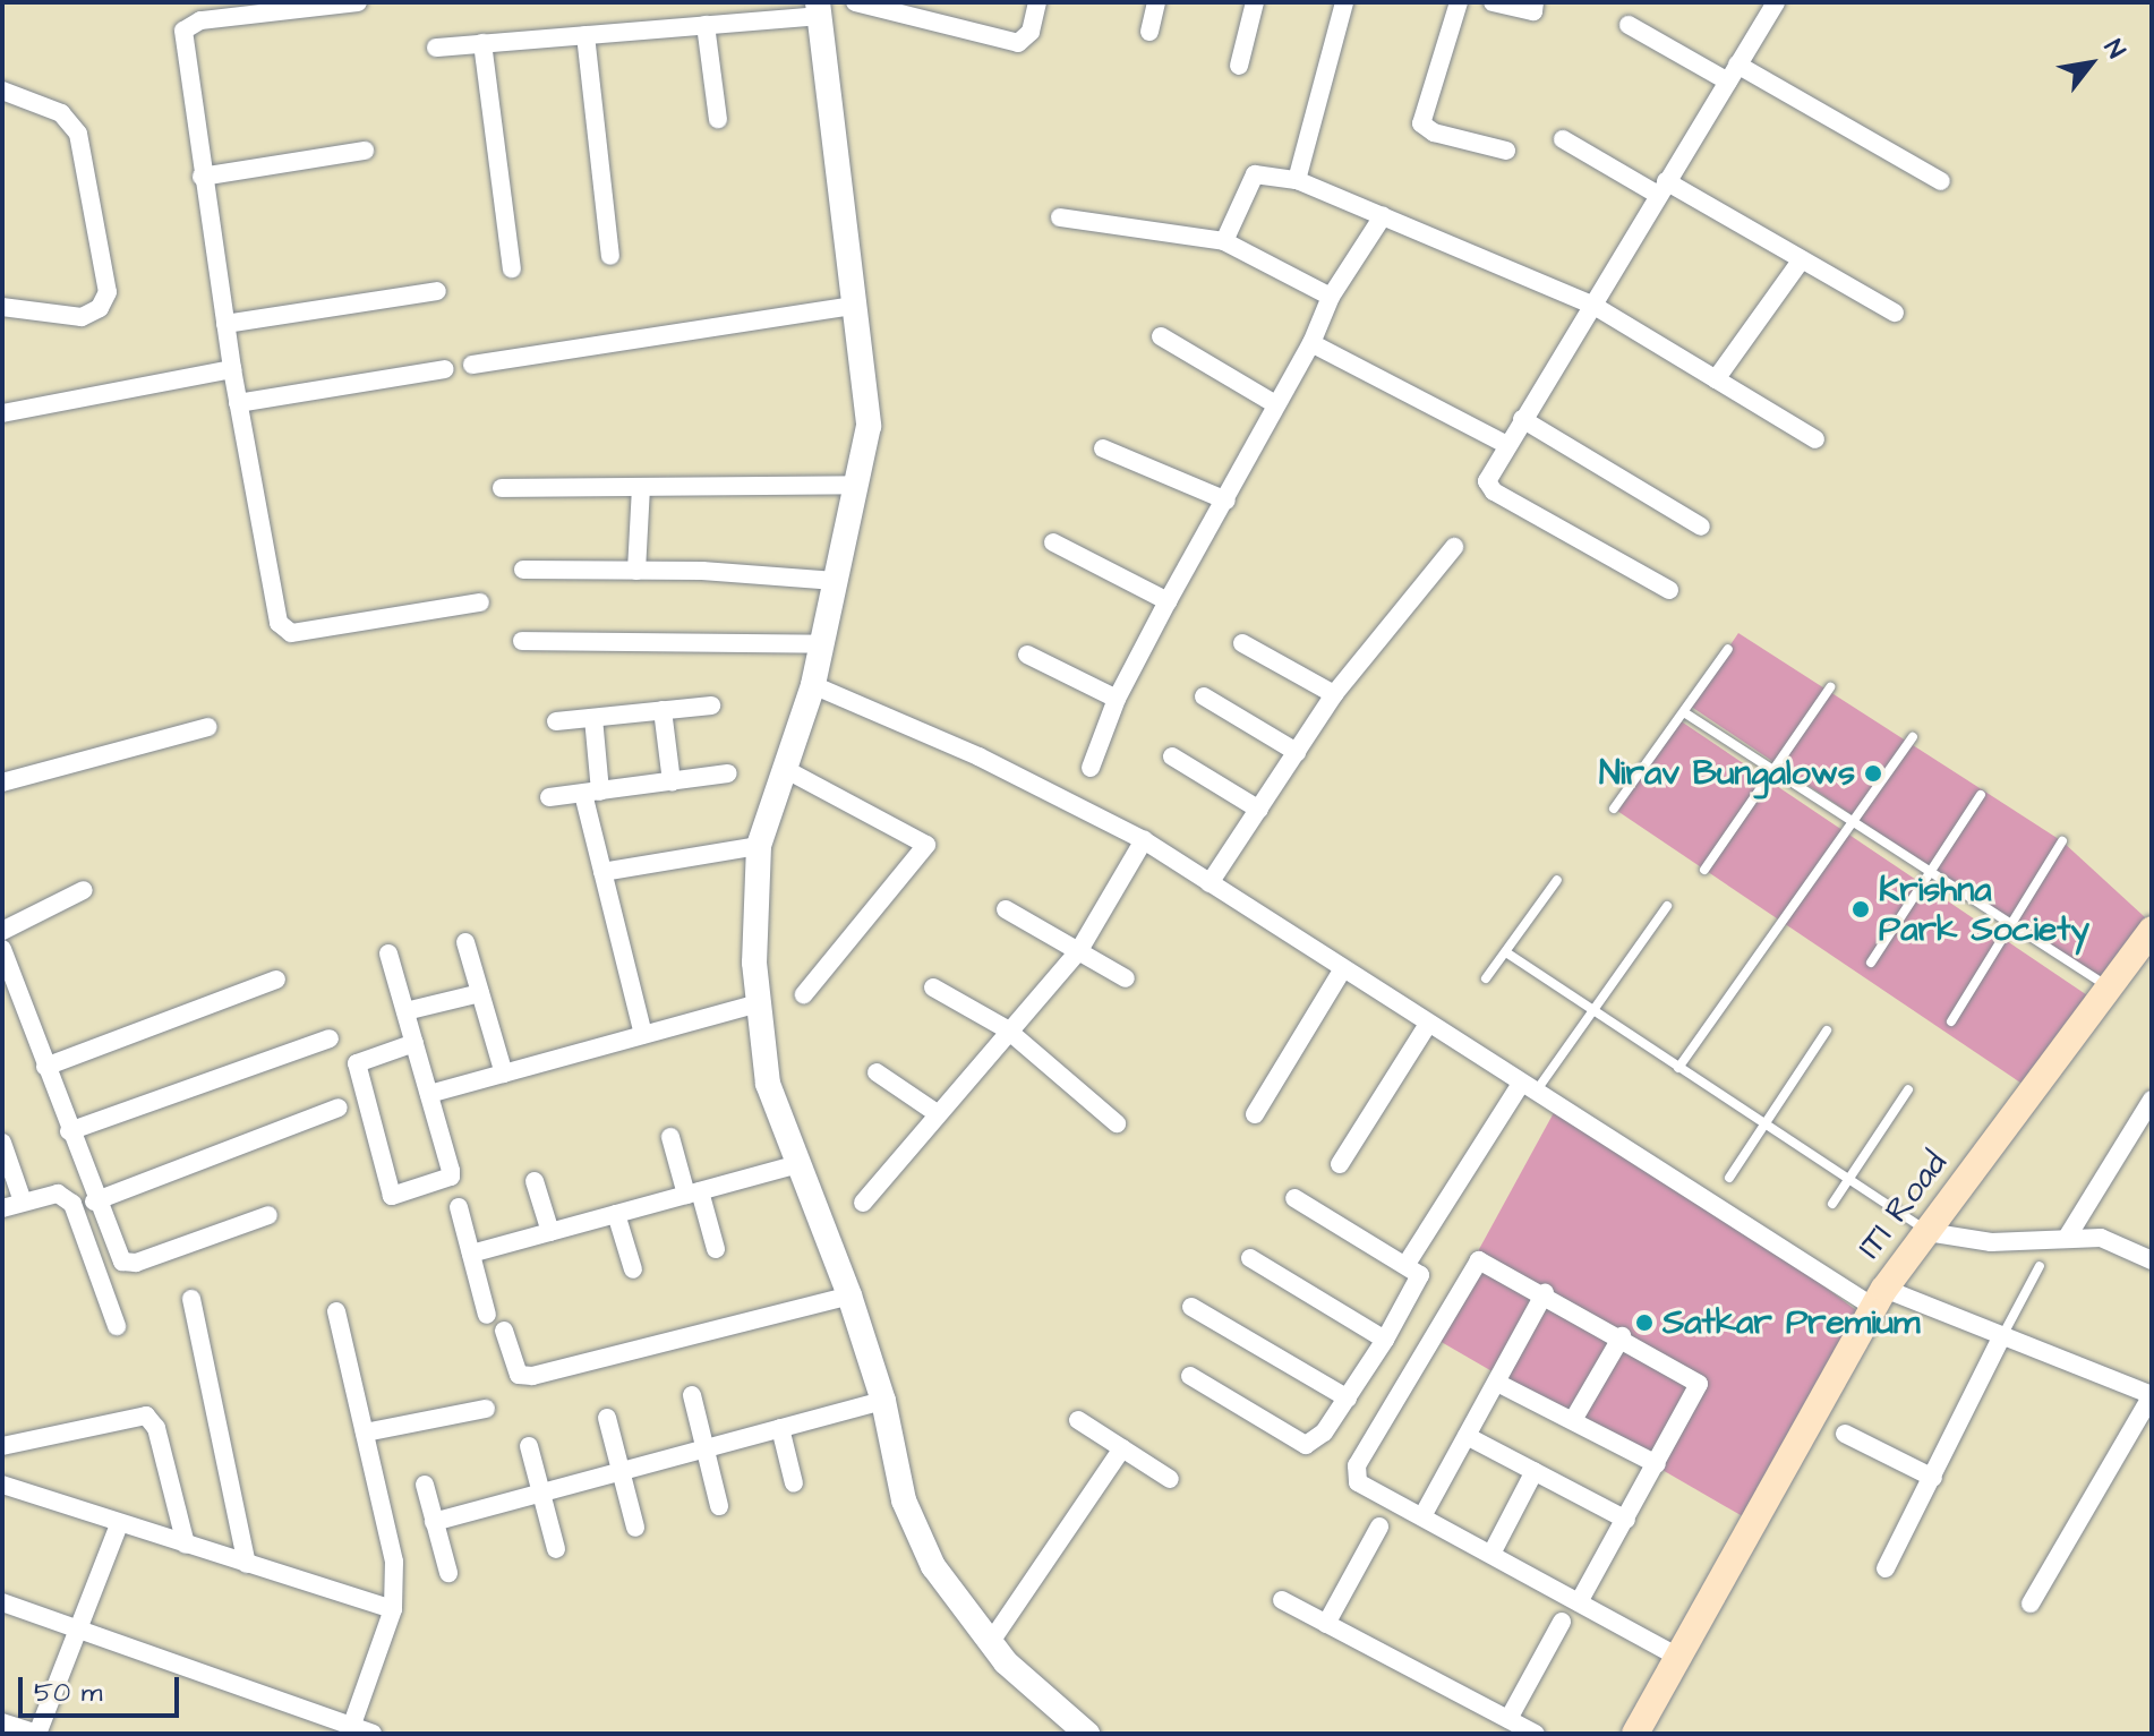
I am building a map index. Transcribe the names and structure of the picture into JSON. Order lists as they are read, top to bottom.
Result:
{
  "streets": {
    "main road": ["ITI Road"]
  },
  "places": ["Nirav Bungalows", "Krishna Park Society", "Satkar Premium"],
  "scale_bar": "50 m",
  "north": "top right"
}
